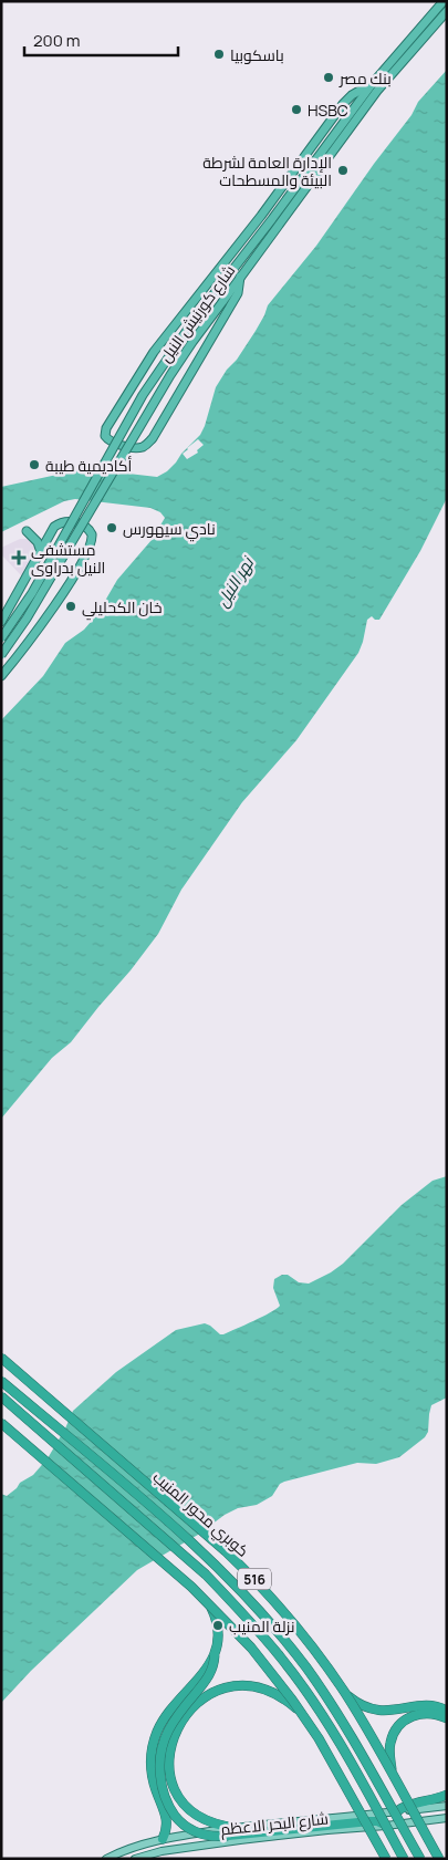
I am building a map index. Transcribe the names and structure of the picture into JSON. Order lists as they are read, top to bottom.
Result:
{
  "streets": {
    "highway": ["شارع كورنيش النيل", "كوبري محور المنيب", "516"],
    "main road": ["شارع البحر الاعظم"]
  },
  "water": ["نهر النيل"],
  "places": {
    "other": [
      "باسكوبيا",
      "بنك مصر",
      "HSBC",
      "الإدارة العامة لشرطة البيئة والمسطحات",
      "أكاديمية طيبة",
      "نادي سيهورس",
      "خان الكحليلي",
      "نزلة المنيب"
    ],
    "health": ["مستشفى النيل بدراوى"]
  },
  "scale_bar": "200 m"
}
